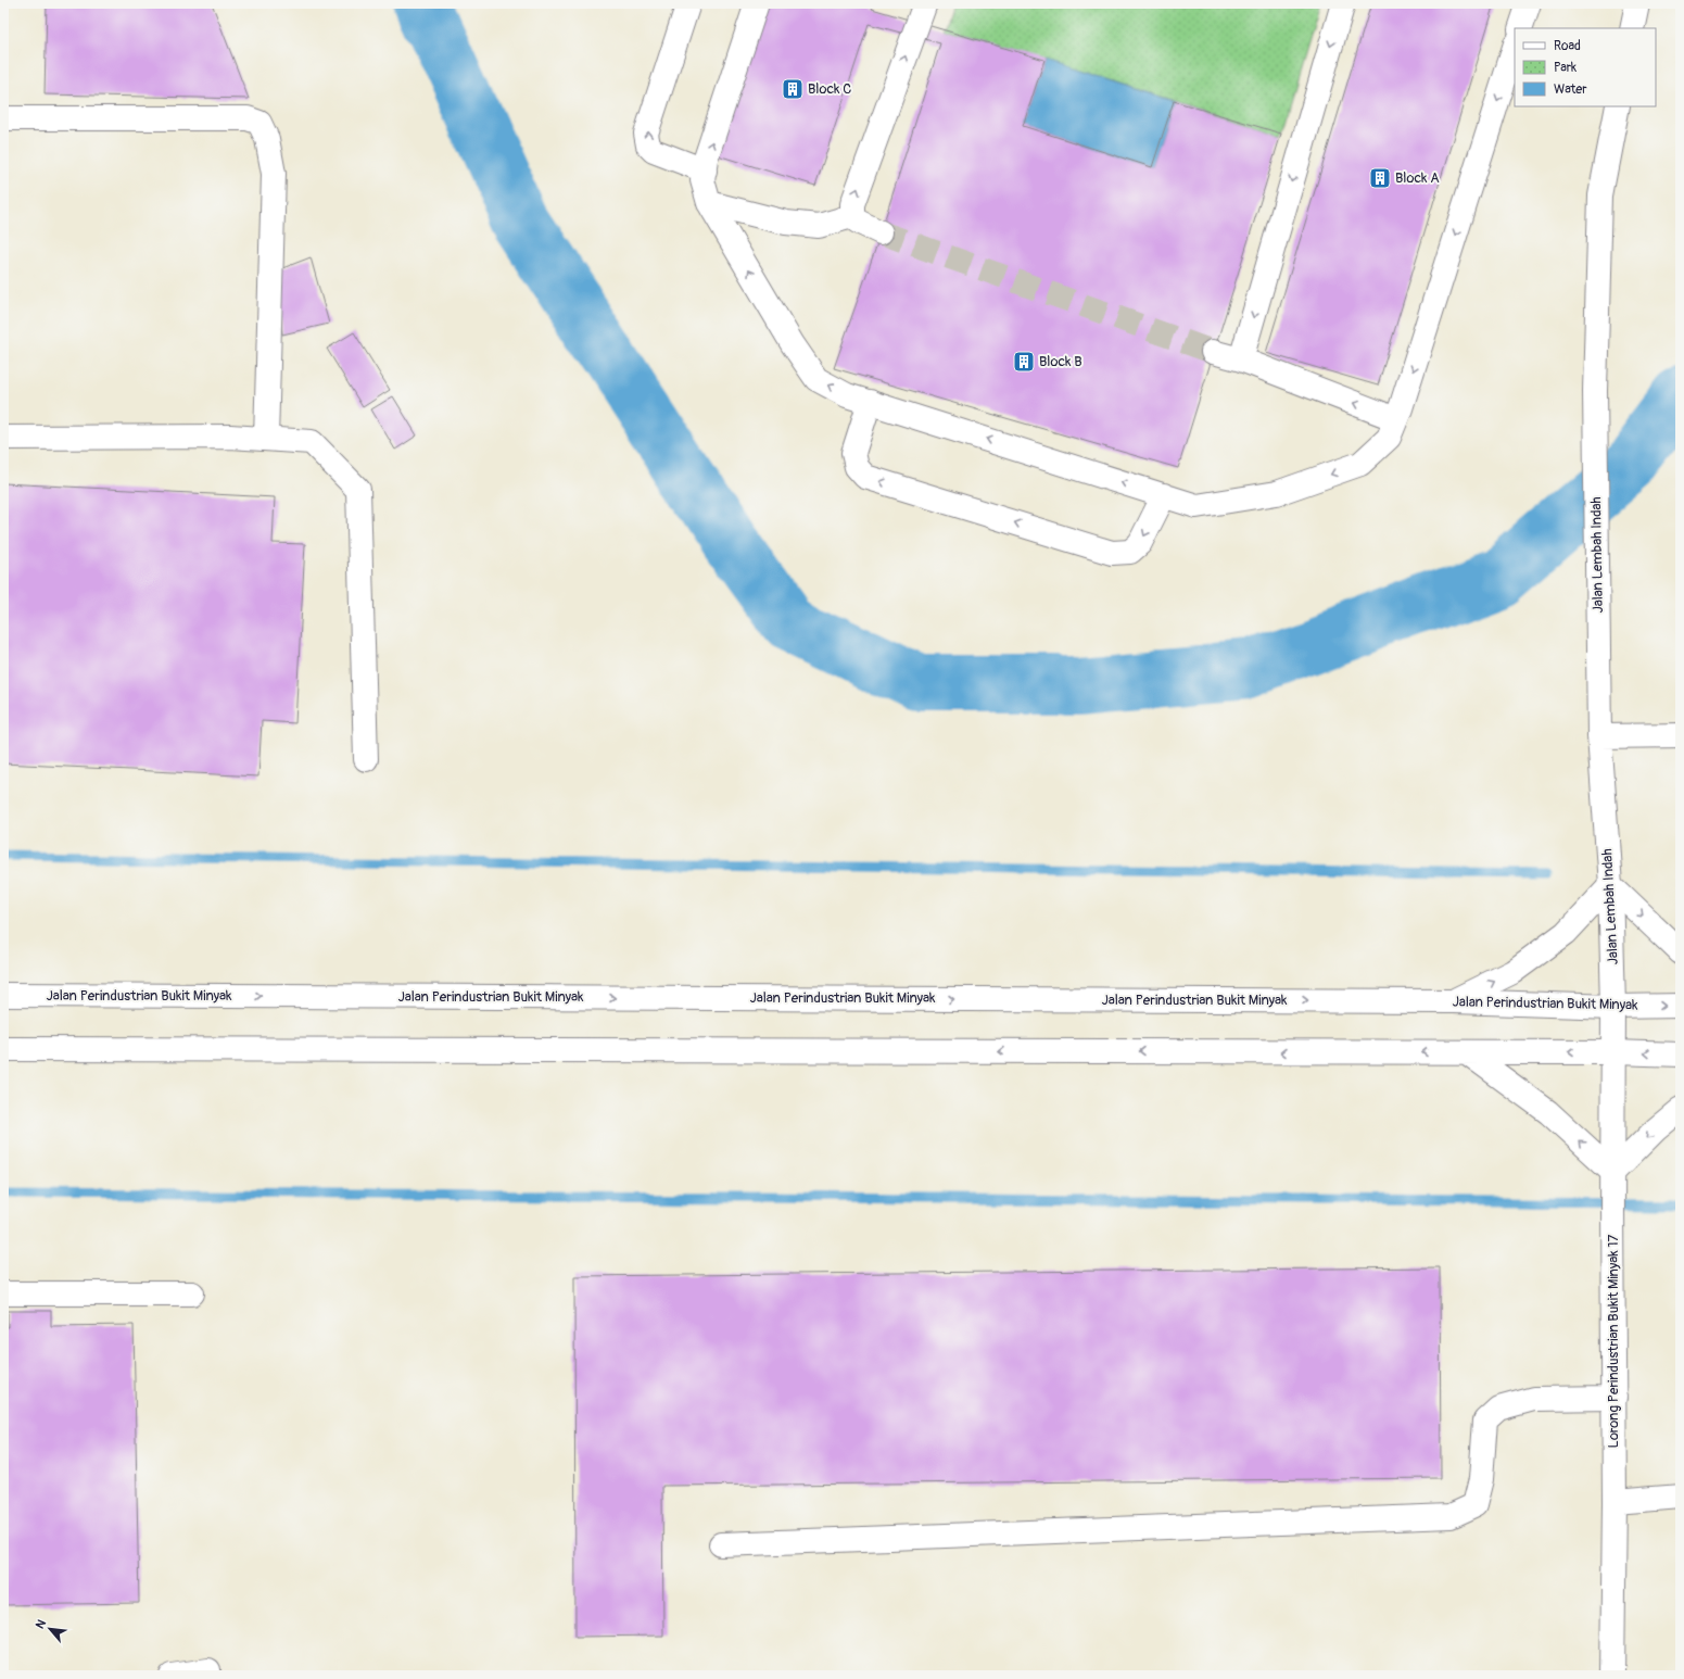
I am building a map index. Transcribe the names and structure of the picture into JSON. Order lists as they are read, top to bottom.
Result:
{
  "streets": {
    "main road": ["Jalan Lembah Indah", "Jalan Perindustrian Bukit Minyak", "Lorong Perindustrian Bukit Minyak 17"]
  },
  "crossings": [
    ["Jalan Lembah Indah", "Jalan Perindustrian Bukit Minyak"],
    ["Jalan Lembah Indah", "Lorong Perindustrian Bukit Minyak 17"],
    ["Jalan Perindustrian Bukit Minyak", "Lorong Perindustrian Bukit Minyak 17"]
  ],
  "places": {
    "building": ["Block C", "Block A", "Block B"]
  },
  "legend": ["Road", "Park", "Water"],
  "north": "top left"
}
